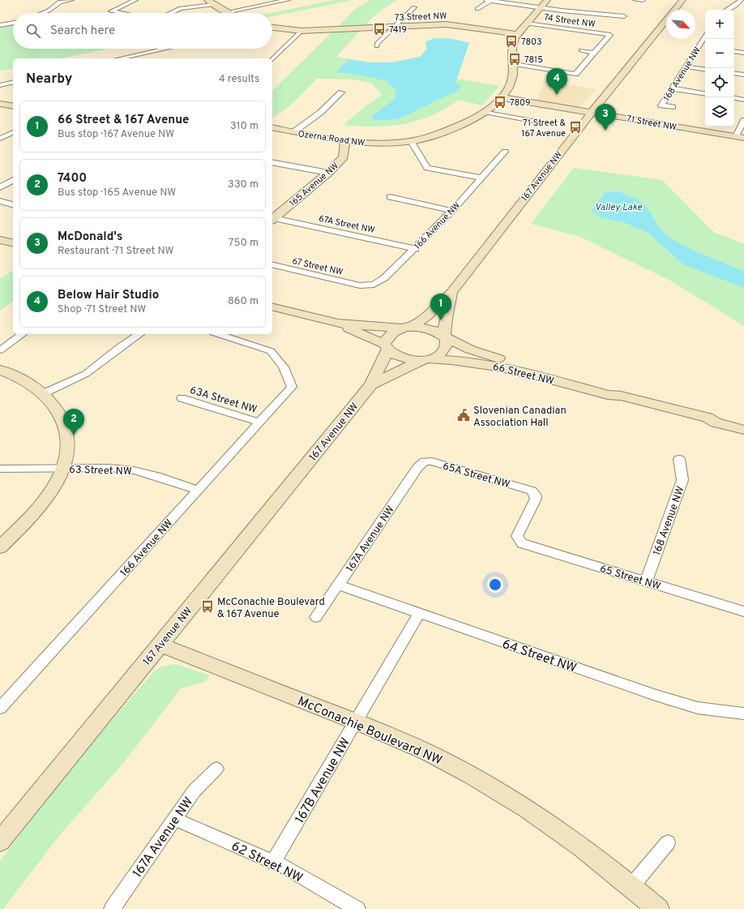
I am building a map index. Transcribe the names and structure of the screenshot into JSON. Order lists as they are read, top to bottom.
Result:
{
  "streets": {
    "main road": [
      "73 Street NW",
      "71 Street NW",
      "Ozerna Road NW",
      "167 Avenue NW",
      "165 Avenue NW",
      "66 Street NW",
      "McConachie Boulevard NW"
    ],
    "street": [
      "74 Street NW",
      "168 Avenue NW",
      "67A Street NW",
      "166 Avenue NW",
      "67 Street NW",
      "63A Street NW",
      "63 Street NW",
      "65A Street NW",
      "167A Avenue NW",
      "65 Street NW",
      "64 Street NW",
      "167B Avenue NW",
      "62 Street NW"
    ]
  },
  "crossings": [
    ["73 Street NW", "Ozerna Road NW"],
    ["168 Avenue NW", "65 Street NW"],
    ["71 Street NW", "Ozerna Road NW"],
    ["71 Street NW", "167 Avenue NW"],
    ["Ozerna Road NW", "165 Avenue NW"],
    ["167 Avenue NW", "66 Street NW"],
    ["167 Avenue NW", "McConachie Boulevard NW"],
    ["165 Avenue NW", "67A Street NW"],
    ["67A Street NW", "166 Avenue NW"],
    ["166 Avenue NW", "67 Street NW"],
    ["166 Avenue NW", "63A Street NW"],
    ["166 Avenue NW", "63 Street NW"],
    ["65A Street NW", "167A Avenue NW"],
    ["65A Street NW", "65 Street NW"],
    ["167A Avenue NW", "64 Street NW"],
    ["167A Avenue NW", "62 Street NW"],
    ["64 Street NW", "167B Avenue NW"],
    ["McConachie Boulevard NW", "167B Avenue NW"],
    ["167B Avenue NW", "62 Street NW"]
  ],
  "water": ["Valley Lake"],
  "places": {
    "bus stop": [
      "7419",
      "7803",
      "7815",
      "7809",
      "71 Street & 167 Avenue",
      "McConachie Boulevard & 167 Avenue"
    ],
    "public building": ["Slovenian Canadian Association Hall"]
  },
  "north": "bottom right",
  "page": {
    "map_buttons": ["+", "−"],
    "search": "Search here",
    "heading": ["Nearby", "4 results"],
    "pins": [
      "4",
      "3",
      "1",
      "2"
    ],
    "list": [
      {
        "mark": "1",
        "name": "66 Street & 167 Avenue",
        "note": "Bus stop · 167 Avenue NW",
        "value": "310 m"
      },
      {
        "mark": "2",
        "name": "7400",
        "note": "Bus stop · 165 Avenue NW",
        "value": "330 m"
      },
      {
        "mark": "3",
        "name": "McDonald's",
        "note": "Restaurant · 71 Street NW",
        "value": "750 m"
      },
      {
        "mark": "4",
        "name": "Below Hair Studio",
        "note": "Shop · 71 Street NW",
        "value": "860 m"
      }
    ]
  }
}
